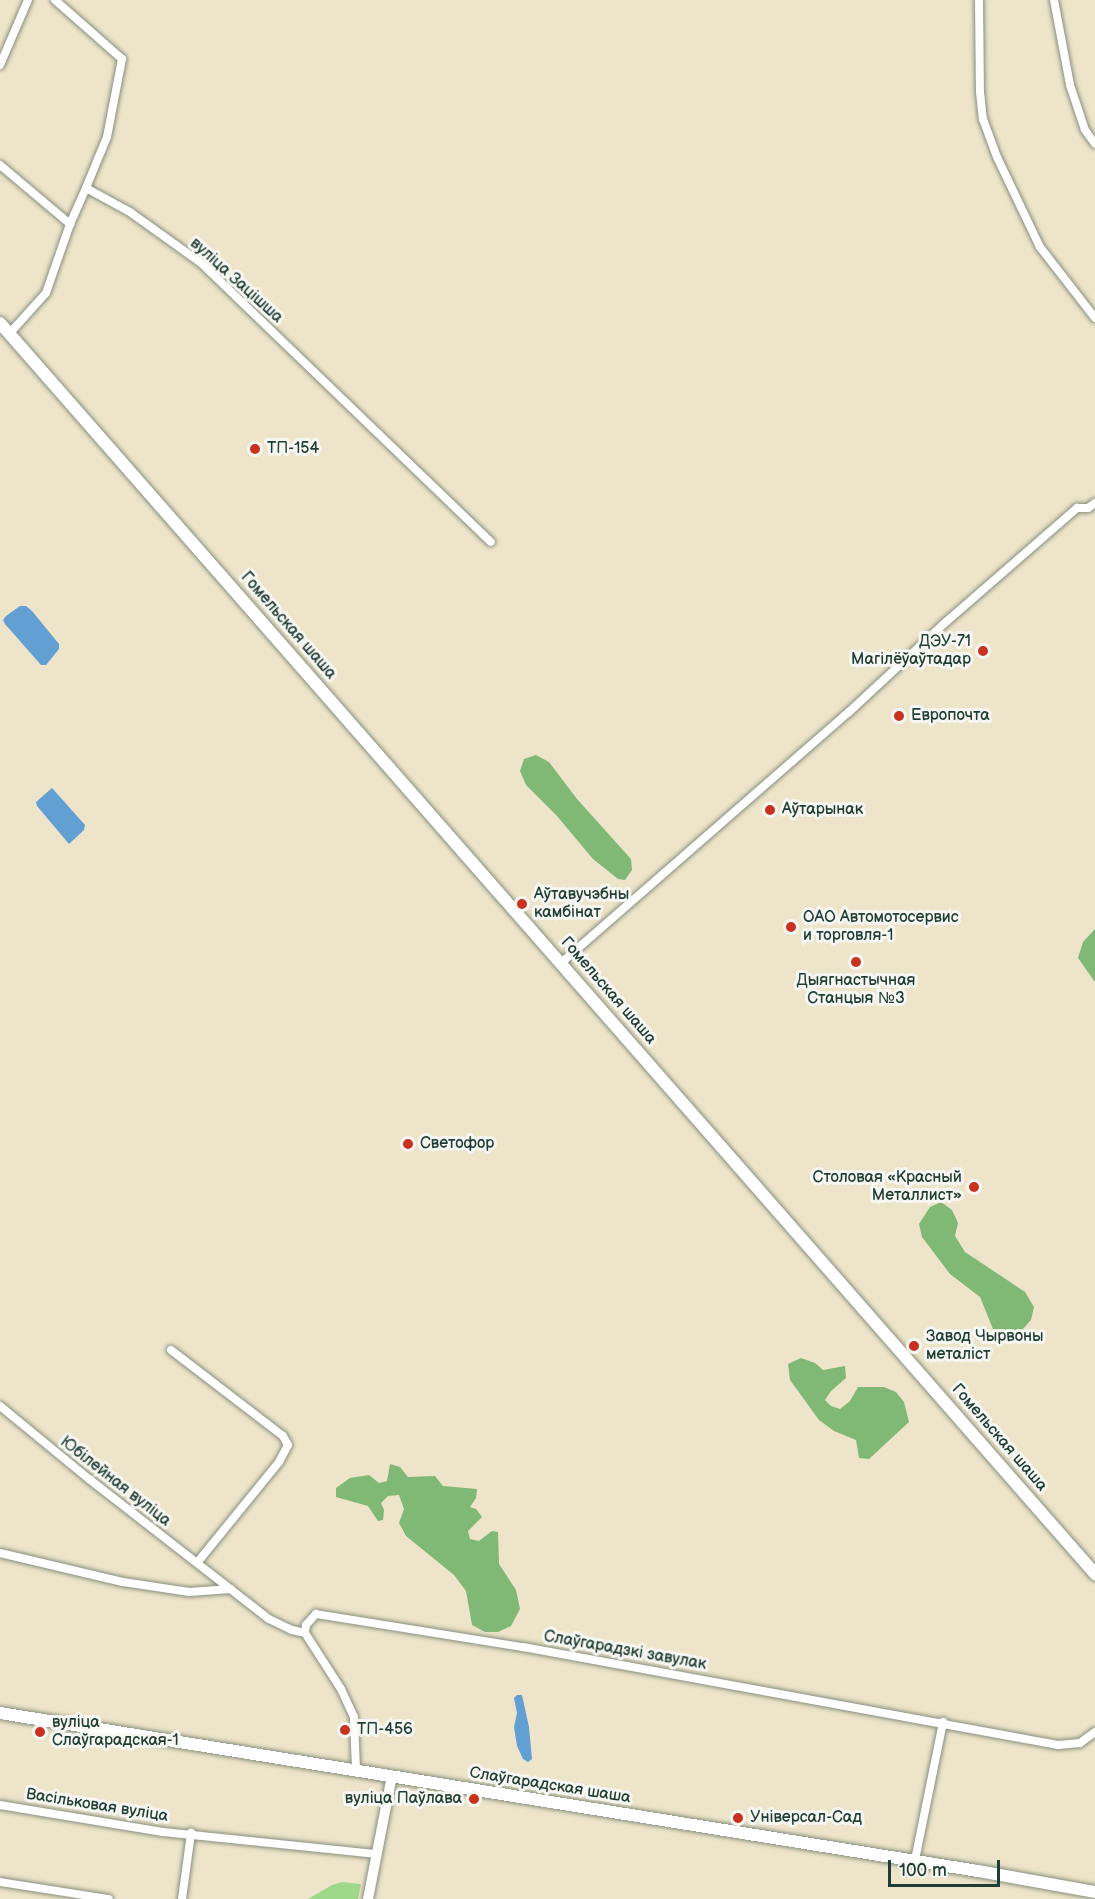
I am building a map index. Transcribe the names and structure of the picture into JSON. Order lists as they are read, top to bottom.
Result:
{
  "streets": {
    "main road": ["Гомельская шаша", "Слаўгарадская шаша"],
    "street": [
      "вуліца Зацішша",
      "Юбілейная вуліца",
      "Слаўгарадзкі завулак",
      "Васільковая вуліца"
    ]
  },
  "crossings": [
    ["Юбілейная вуліца", "Слаўгарадзкі завулак"]
  ],
  "places": [
    "ТП-154",
    "ДЭУ-71 Магілёўаўтадар",
    "Европочта",
    "Аўтарынак",
    "Аўтавучэбны камбінат",
    "ОАО Автомотосервис и торговля-1",
    "Дыягнастычная Станцыя №3",
    "Светофор",
    "Столовая «Красный Металлист»",
    "Завод Чырвоны металіст",
    "ТП-456",
    "вуліца Слаўгарадская-1",
    "вуліца Паўлава",
    "Універсал-Сад"
  ],
  "scale_bar": "100 m"
}
